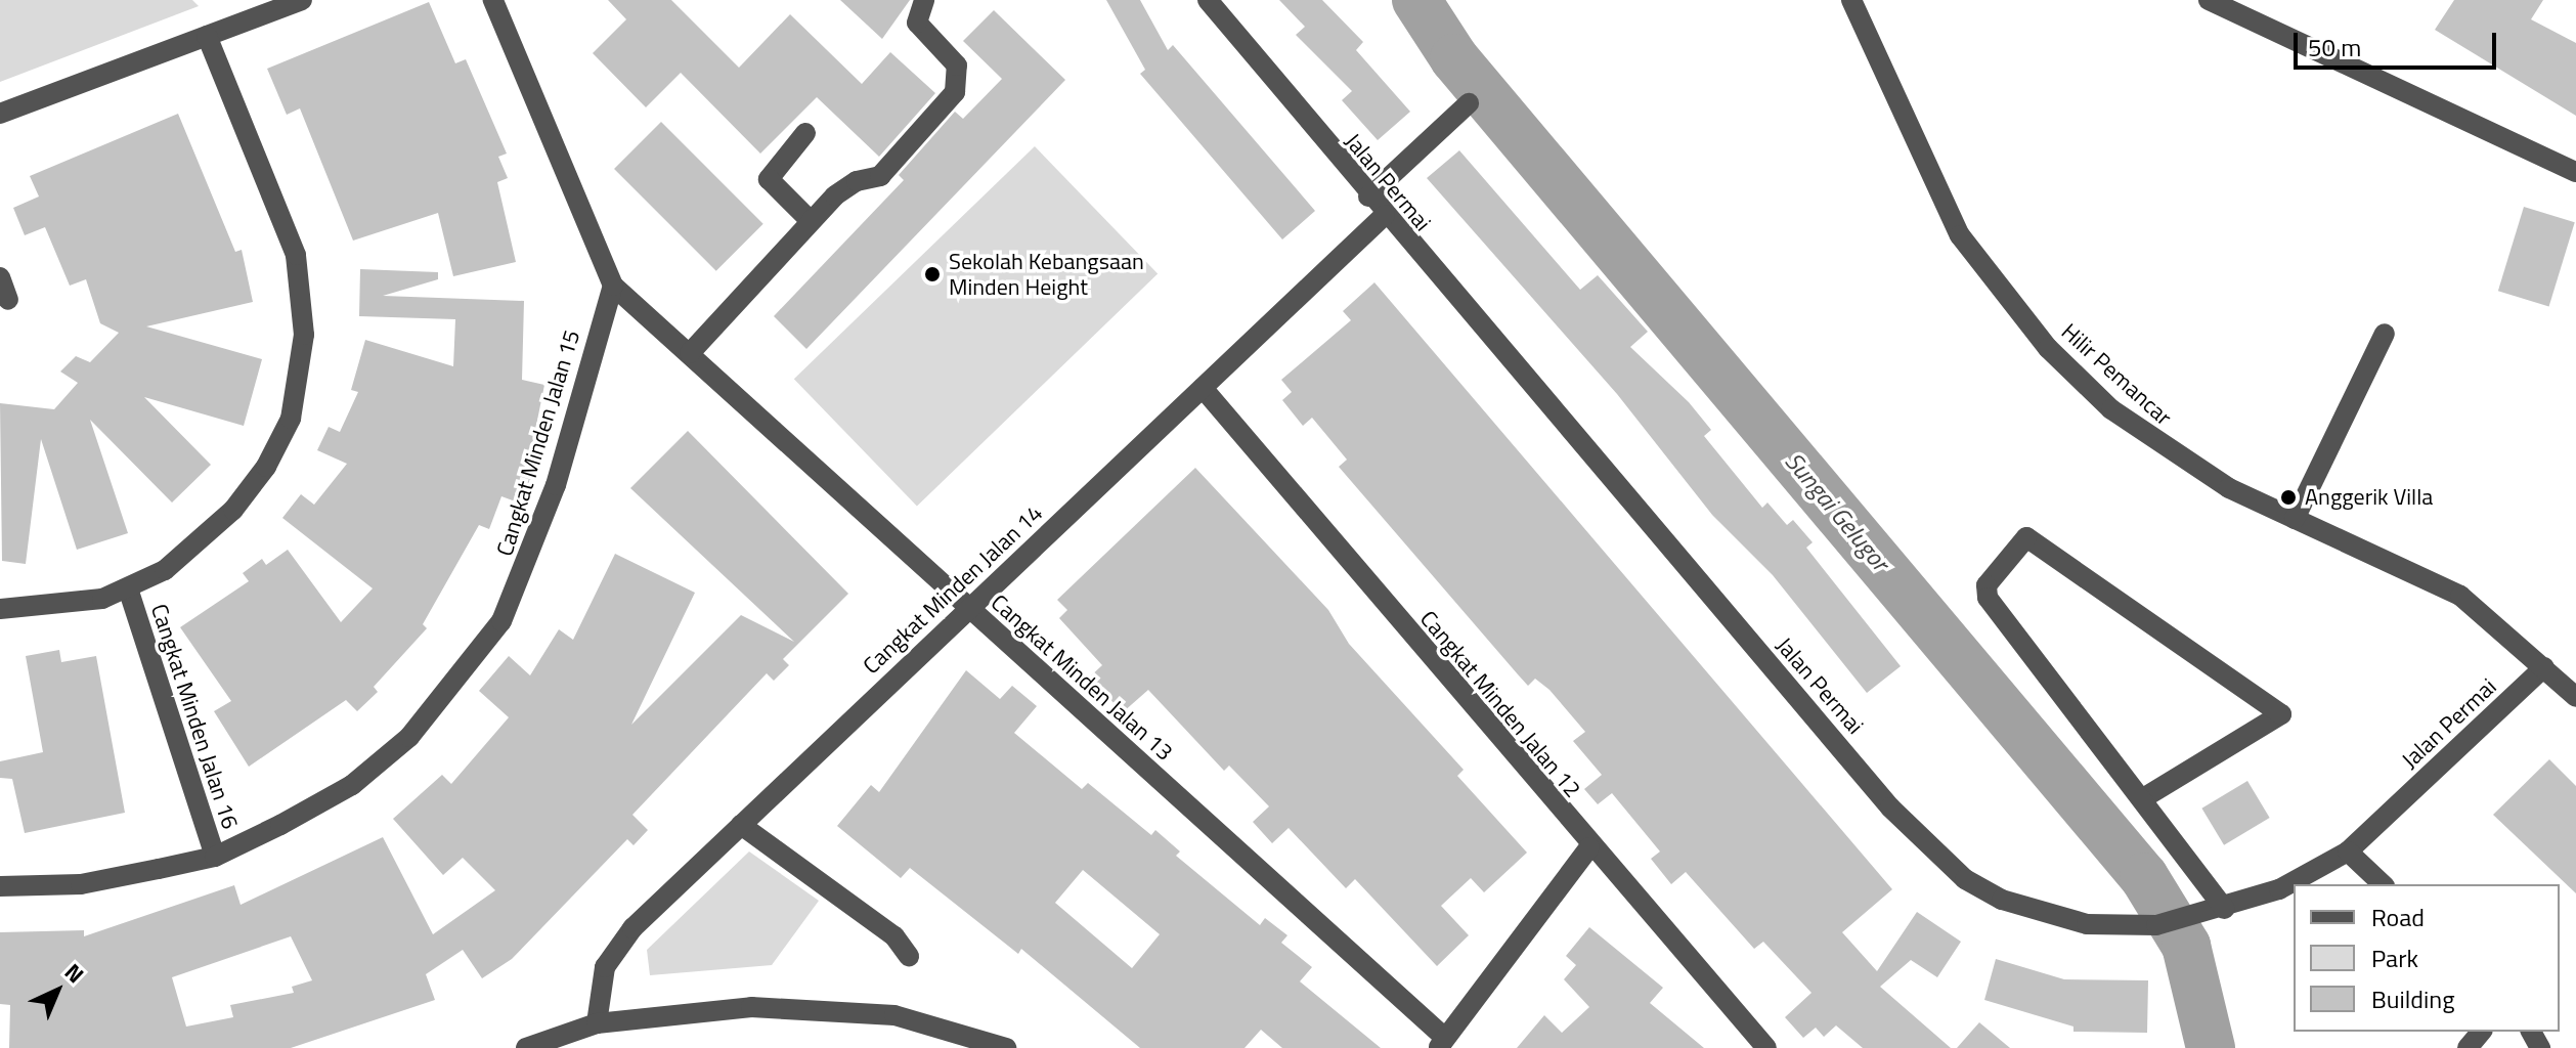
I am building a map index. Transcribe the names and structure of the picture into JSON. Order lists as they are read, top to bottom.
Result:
{
  "streets": {
    "street": [
      "Jalan Permai",
      "Hilir Pemancar",
      "Cangkat Minden Jalan 15",
      "Cangkat Minden Jalan 14",
      "Cangkat Minden Jalan 13",
      "Cangkat Minden Jalan 12",
      "Cangkat Minden Jalan 16"
    ]
  },
  "crossings": [
    ["Jalan Permai", "Hilir Pemancar"],
    ["Jalan Permai", "Cangkat Minden Jalan 14"],
    ["Cangkat Minden Jalan 15", "Cangkat Minden Jalan 13"],
    ["Cangkat Minden Jalan 15", "Cangkat Minden Jalan 16"],
    ["Cangkat Minden Jalan 14", "Cangkat Minden Jalan 13"],
    ["Cangkat Minden Jalan 14", "Cangkat Minden Jalan 12"]
  ],
  "water": ["Sungai Gelugor"],
  "places": ["Sekolah Kebangsaan Minden Height", "Anggerik Villa"],
  "legend": ["Road", "Park", "Building"],
  "scale_bar": "50 m",
  "north": "top right"
}
